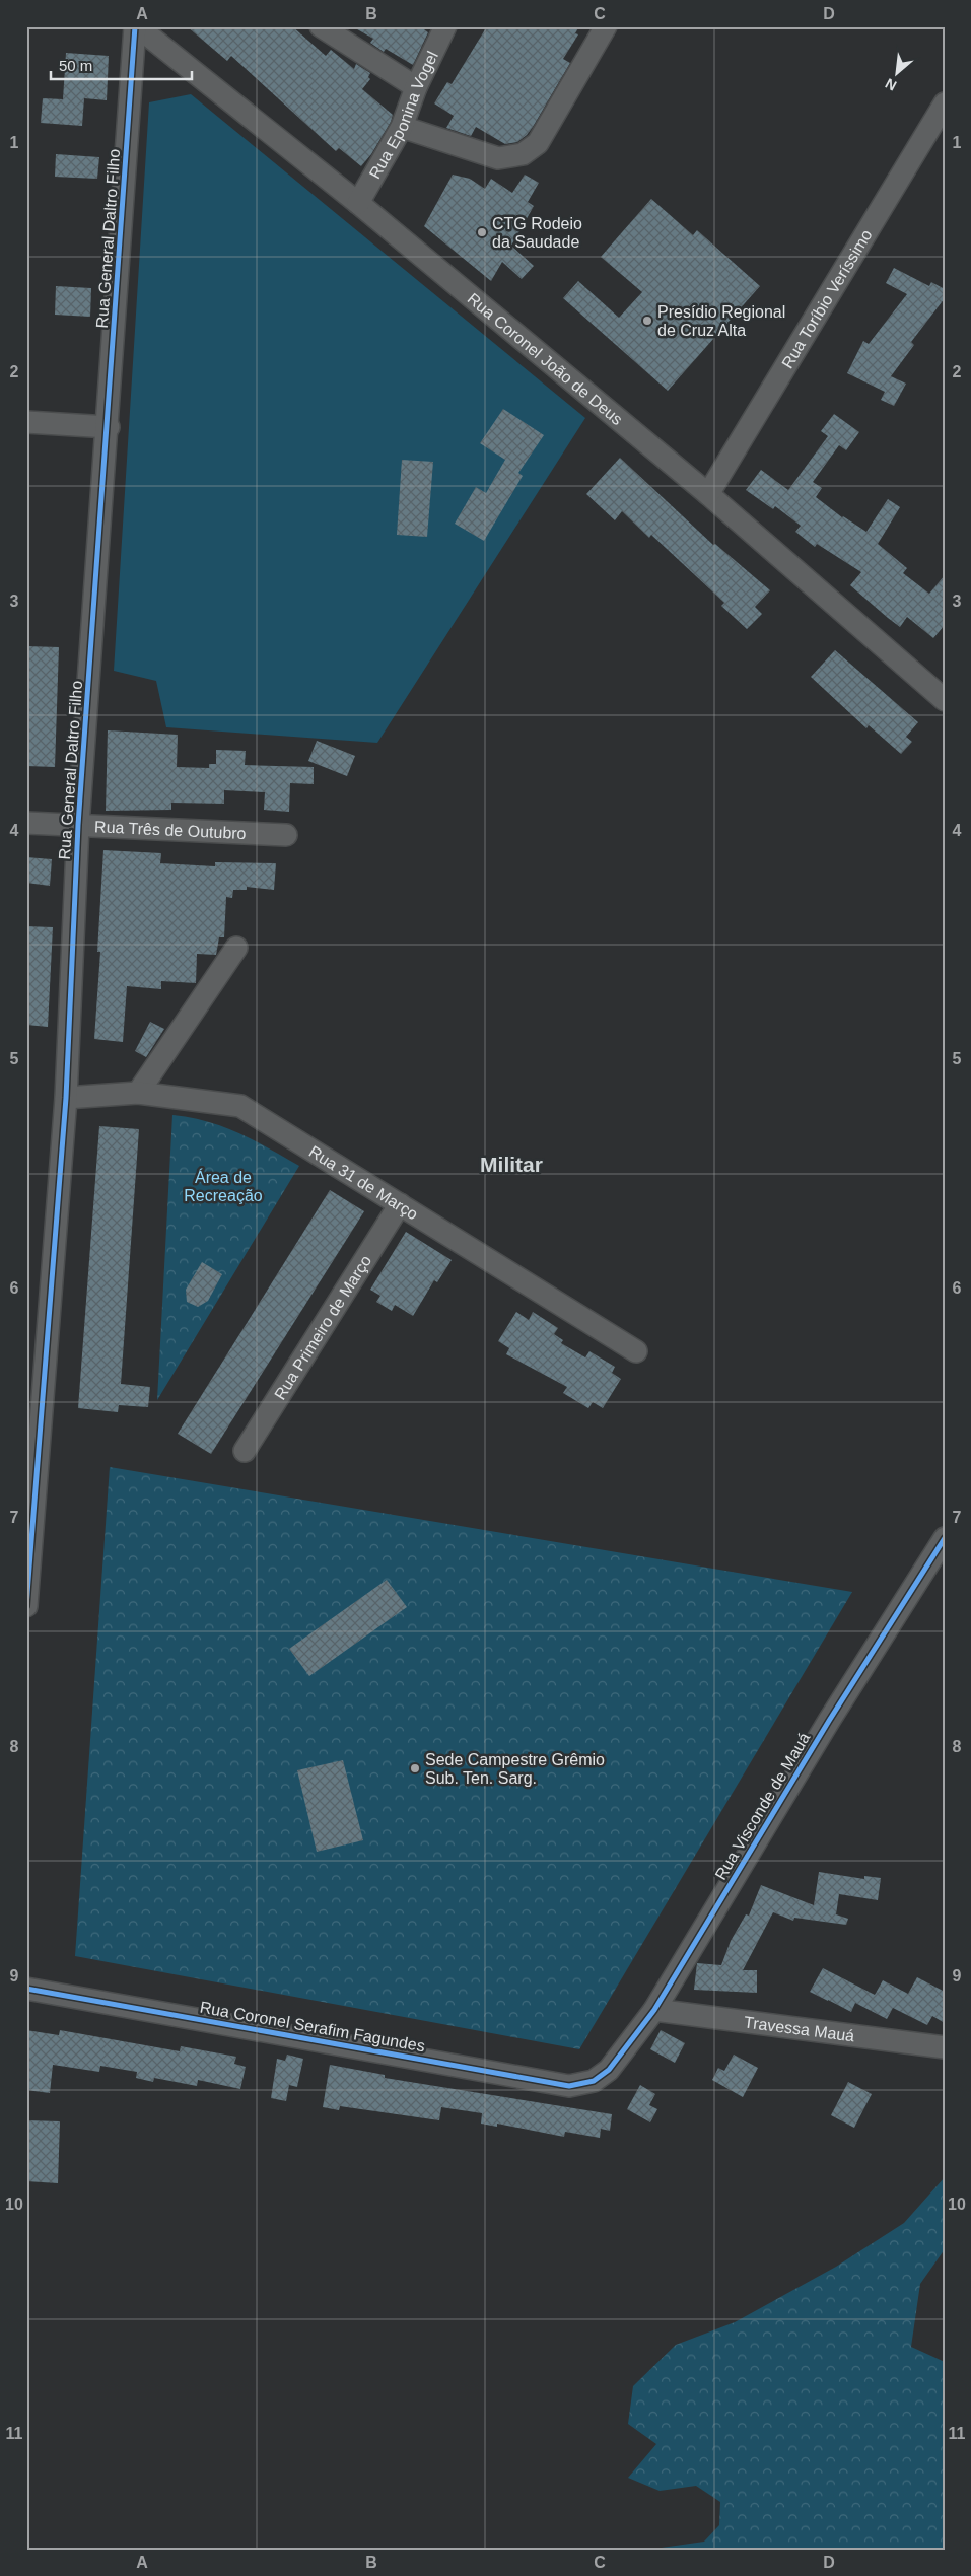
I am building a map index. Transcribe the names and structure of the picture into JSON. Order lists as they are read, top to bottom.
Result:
{
  "streets": {
    "street": [
      "Rua Eponina Vogel",
      "Rua General Daltro Filho",
      "Rua Toríbio Veríssimo",
      "Rua Coronel João de Deus",
      "Rua Três de Outubro",
      "Rua 31 de Março",
      "Rua Primeiro de Março",
      "Rua Visconde de Mauá",
      "Rua Coronel Serafim Fagundes",
      "Travessa Mauá"
    ]
  },
  "crossings": [
    ["Rua Eponina Vogel", "Rua Coronel João de Deus"],
    ["Rua General Daltro Filho", "Rua Coronel João de Deus"],
    ["Rua General Daltro Filho", "Rua Três de Outubro"],
    ["Rua General Daltro Filho", "Rua 31 de Março"],
    ["Rua Toríbio Veríssimo", "Rua Coronel João de Deus"],
    ["Rua 31 de Março", "Rua Primeiro de Março"],
    ["Rua Visconde de Mauá", "Rua Coronel Serafim Fagundes"],
    ["Rua Visconde de Mauá", "Travessa Mauá"]
  ],
  "districts": ["Militar"],
  "parks": ["Área de Recreação"],
  "places": ["CTG Rodeio da Saudade", "Presídio Regional de Cruz Alta", "Sede Campestre Grêmio Sub. Ten. Sarg."],
  "scale_bar": "50 m",
  "north": "bottom left",
  "grid": {
    "columns": [
      "A",
      "B",
      "C",
      "D"
    ],
    "rows": [
      "1",
      "2",
      "3",
      "4",
      "5",
      "6",
      "7",
      "8",
      "9",
      "10",
      "11"
    ]
  }
}
